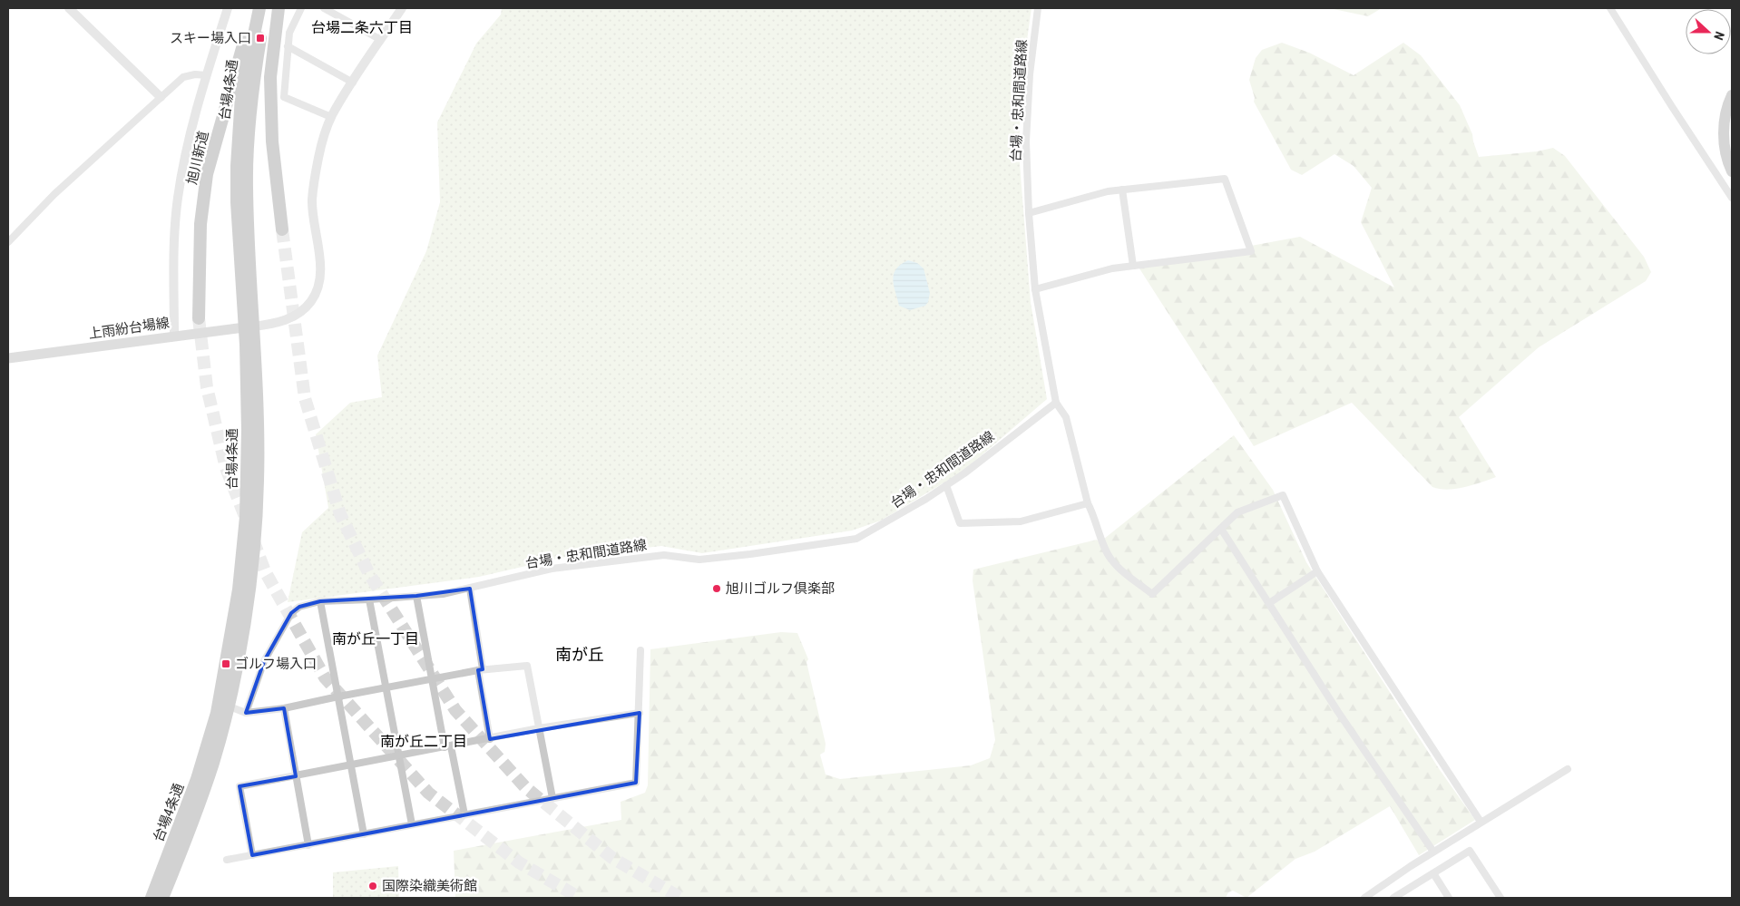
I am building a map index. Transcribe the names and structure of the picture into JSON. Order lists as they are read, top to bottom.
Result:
{
  "streets": {
    "highway": ["台場4条通", "旭川新道"],
    "main road": ["上雨紛台場線"],
    "street": ["台場・忠和間道路線"]
  },
  "crossings": [
    ["台場4条通", "上雨紛台場線"]
  ],
  "districts": [
    "台場二条六丁目",
    "南が丘一丁目",
    "南が丘",
    "南が丘二丁目"
  ],
  "places": {
    "transit": ["スキー場入口", "ゴルフ場入口"],
    "other": ["旭川ゴルフ倶楽部", "国際染織美術館"]
  },
  "north": "right"
}
